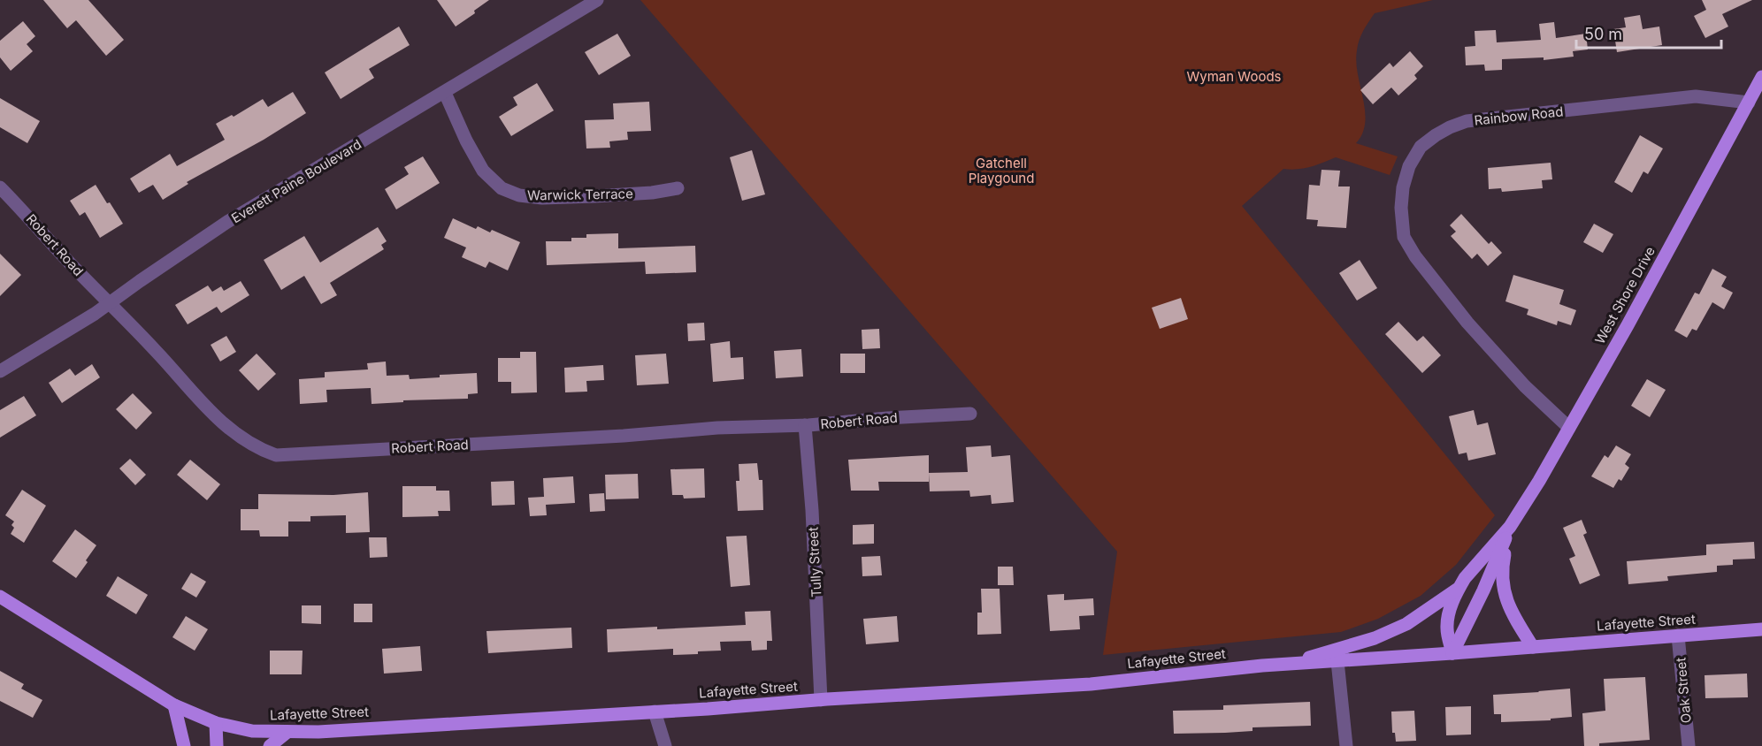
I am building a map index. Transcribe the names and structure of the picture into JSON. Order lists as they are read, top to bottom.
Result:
{
  "streets": {
    "main road": ["West Shore Drive", "Lafayette Street"],
    "street": [
      "Rainbow Road",
      "Everett Paine Boulevard",
      "Warwick Terrace",
      "Robert Road",
      "Tully Street",
      "Oak Street"
    ]
  },
  "crossings": [
    ["Rainbow Road", "West Shore Drive"],
    ["Everett Paine Boulevard", "Warwick Terrace"],
    ["Everett Paine Boulevard", "Robert Road"],
    ["Robert Road", "Tully Street"],
    ["West Shore Drive", "Lafayette Street"],
    ["Tully Street", "Lafayette Street"],
    ["Lafayette Street", "Oak Street"]
  ],
  "parks": ["Wyman Woods", "Gatchell Playgound"],
  "scale_bar": "50 m"
}
